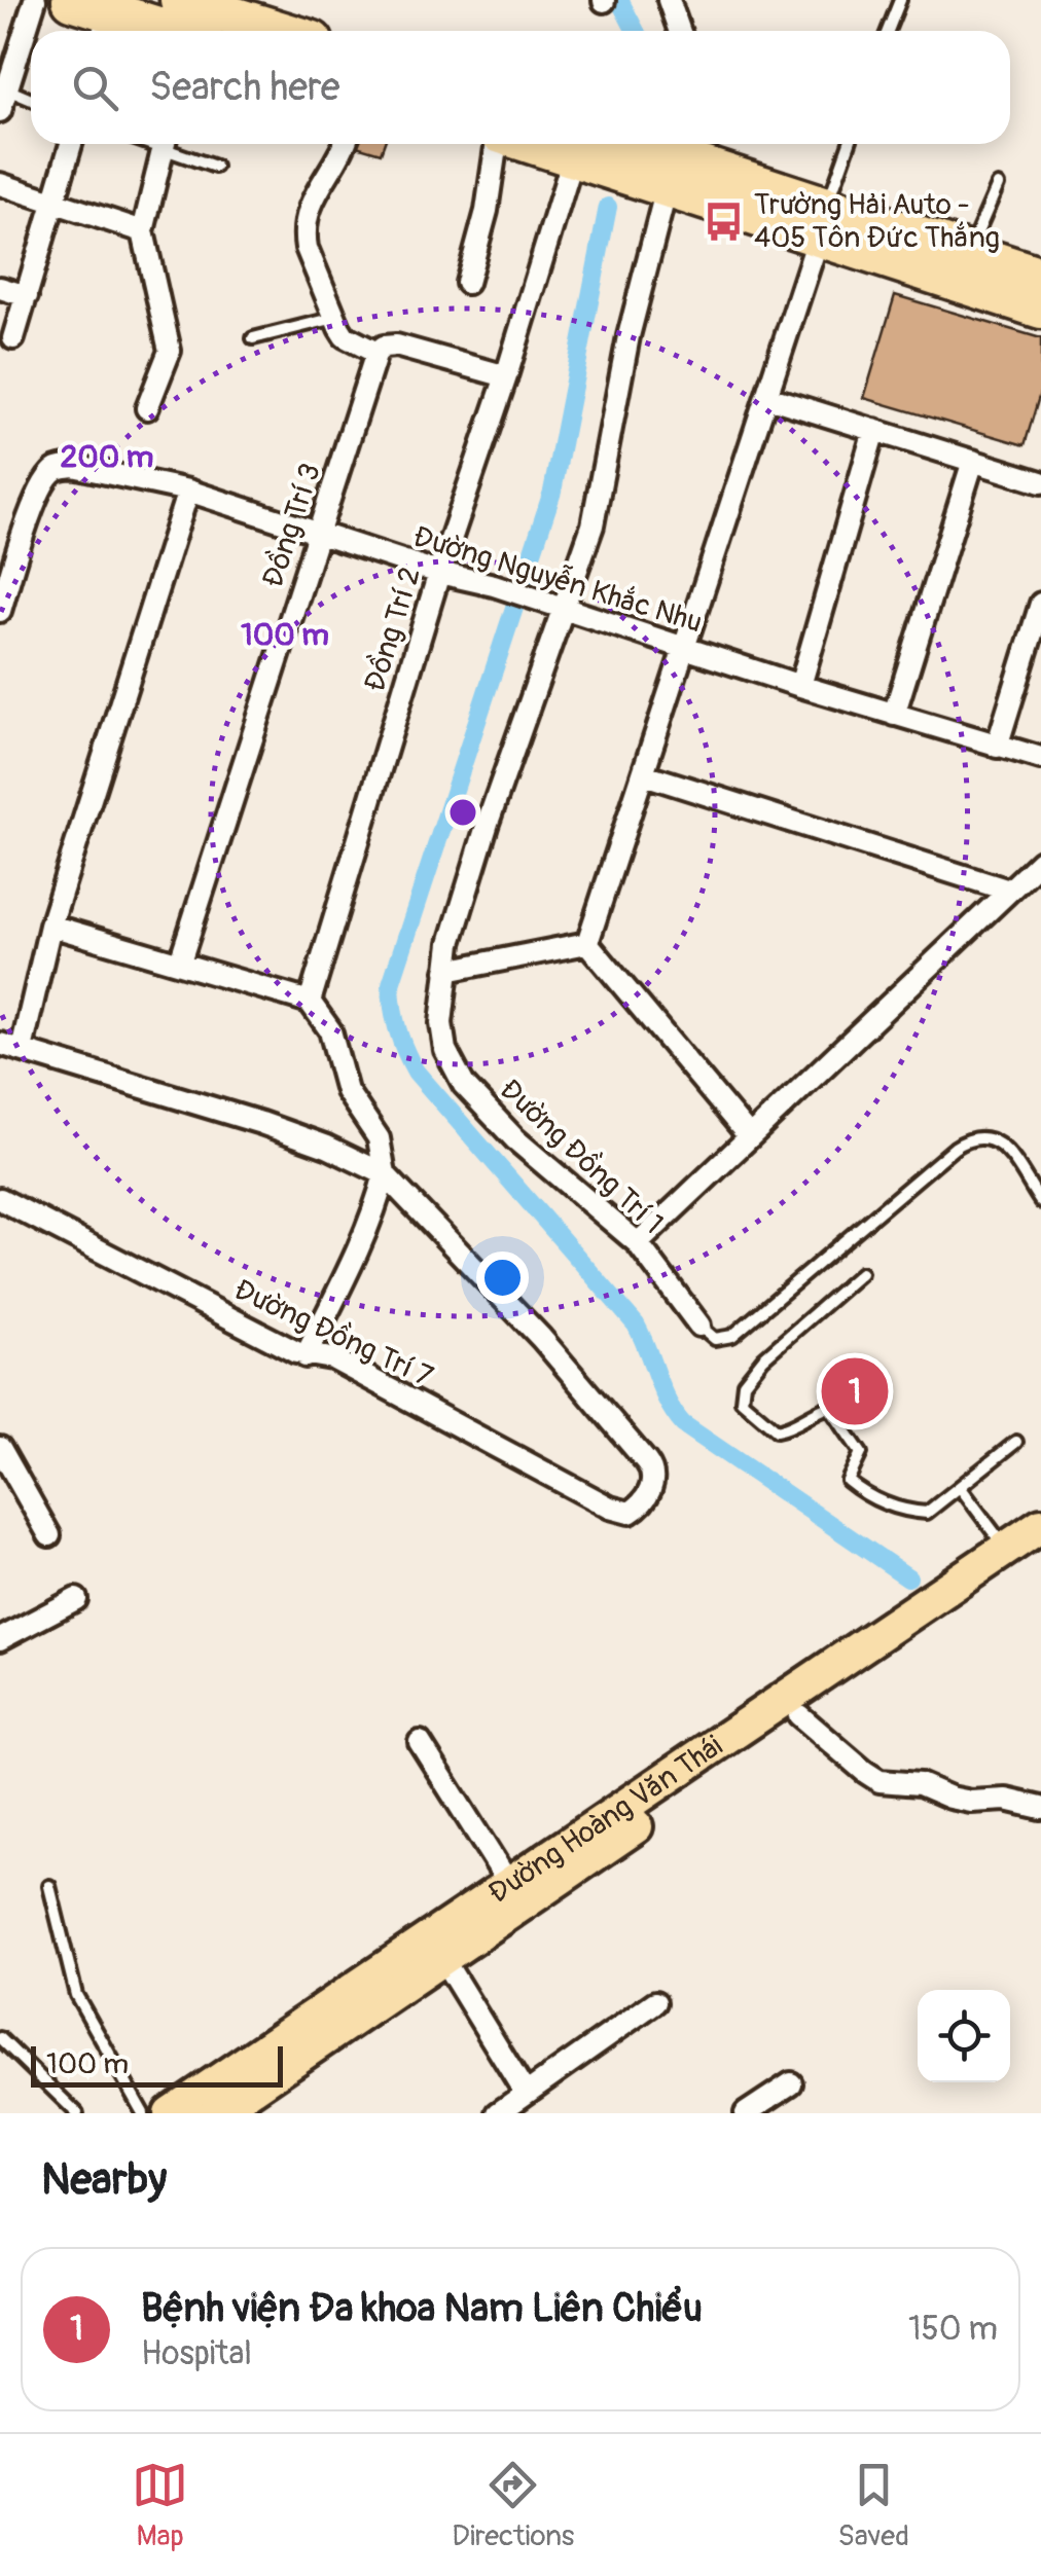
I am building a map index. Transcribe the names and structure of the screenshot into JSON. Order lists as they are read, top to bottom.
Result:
{
  "streets": {
    "main road": ["Đường Hoàng Văn Thái"],
    "street": [
      "Đồng Trí 3",
      "Đường Nguyễn Khắc Nhu",
      "Đồng Trí 2",
      "Đường Đồng Trí 1",
      "Đường Đồng Trí 7"
    ]
  },
  "crossings": [
    ["Đồng Trí 3", "Đường Nguyễn Khắc Nhu"],
    ["Đường Nguyễn Khắc Nhu", "Đồng Trí 2"],
    ["Đường Nguyễn Khắc Nhu", "Đường Đồng Trí 1"]
  ],
  "places": {
    "bus stop": ["Trường Hải Auto - 405 Tôn Đức Thắng"]
  },
  "scale_bar": "100 m",
  "page": {
    "search": "Search here",
    "pins": "1",
    "scale": "100 m",
    "heading": "Nearby",
    "list": [
      {
        "mark": "1",
        "name": "Bệnh viện Đa khoa Nam Liên Chiểu",
        "note": "Hospital",
        "value": "150 m"
      }
    ],
    "nav": ["Map", "Directions", "Saved"]
  },
  "rings": ["200 m", "100 m"]
}
